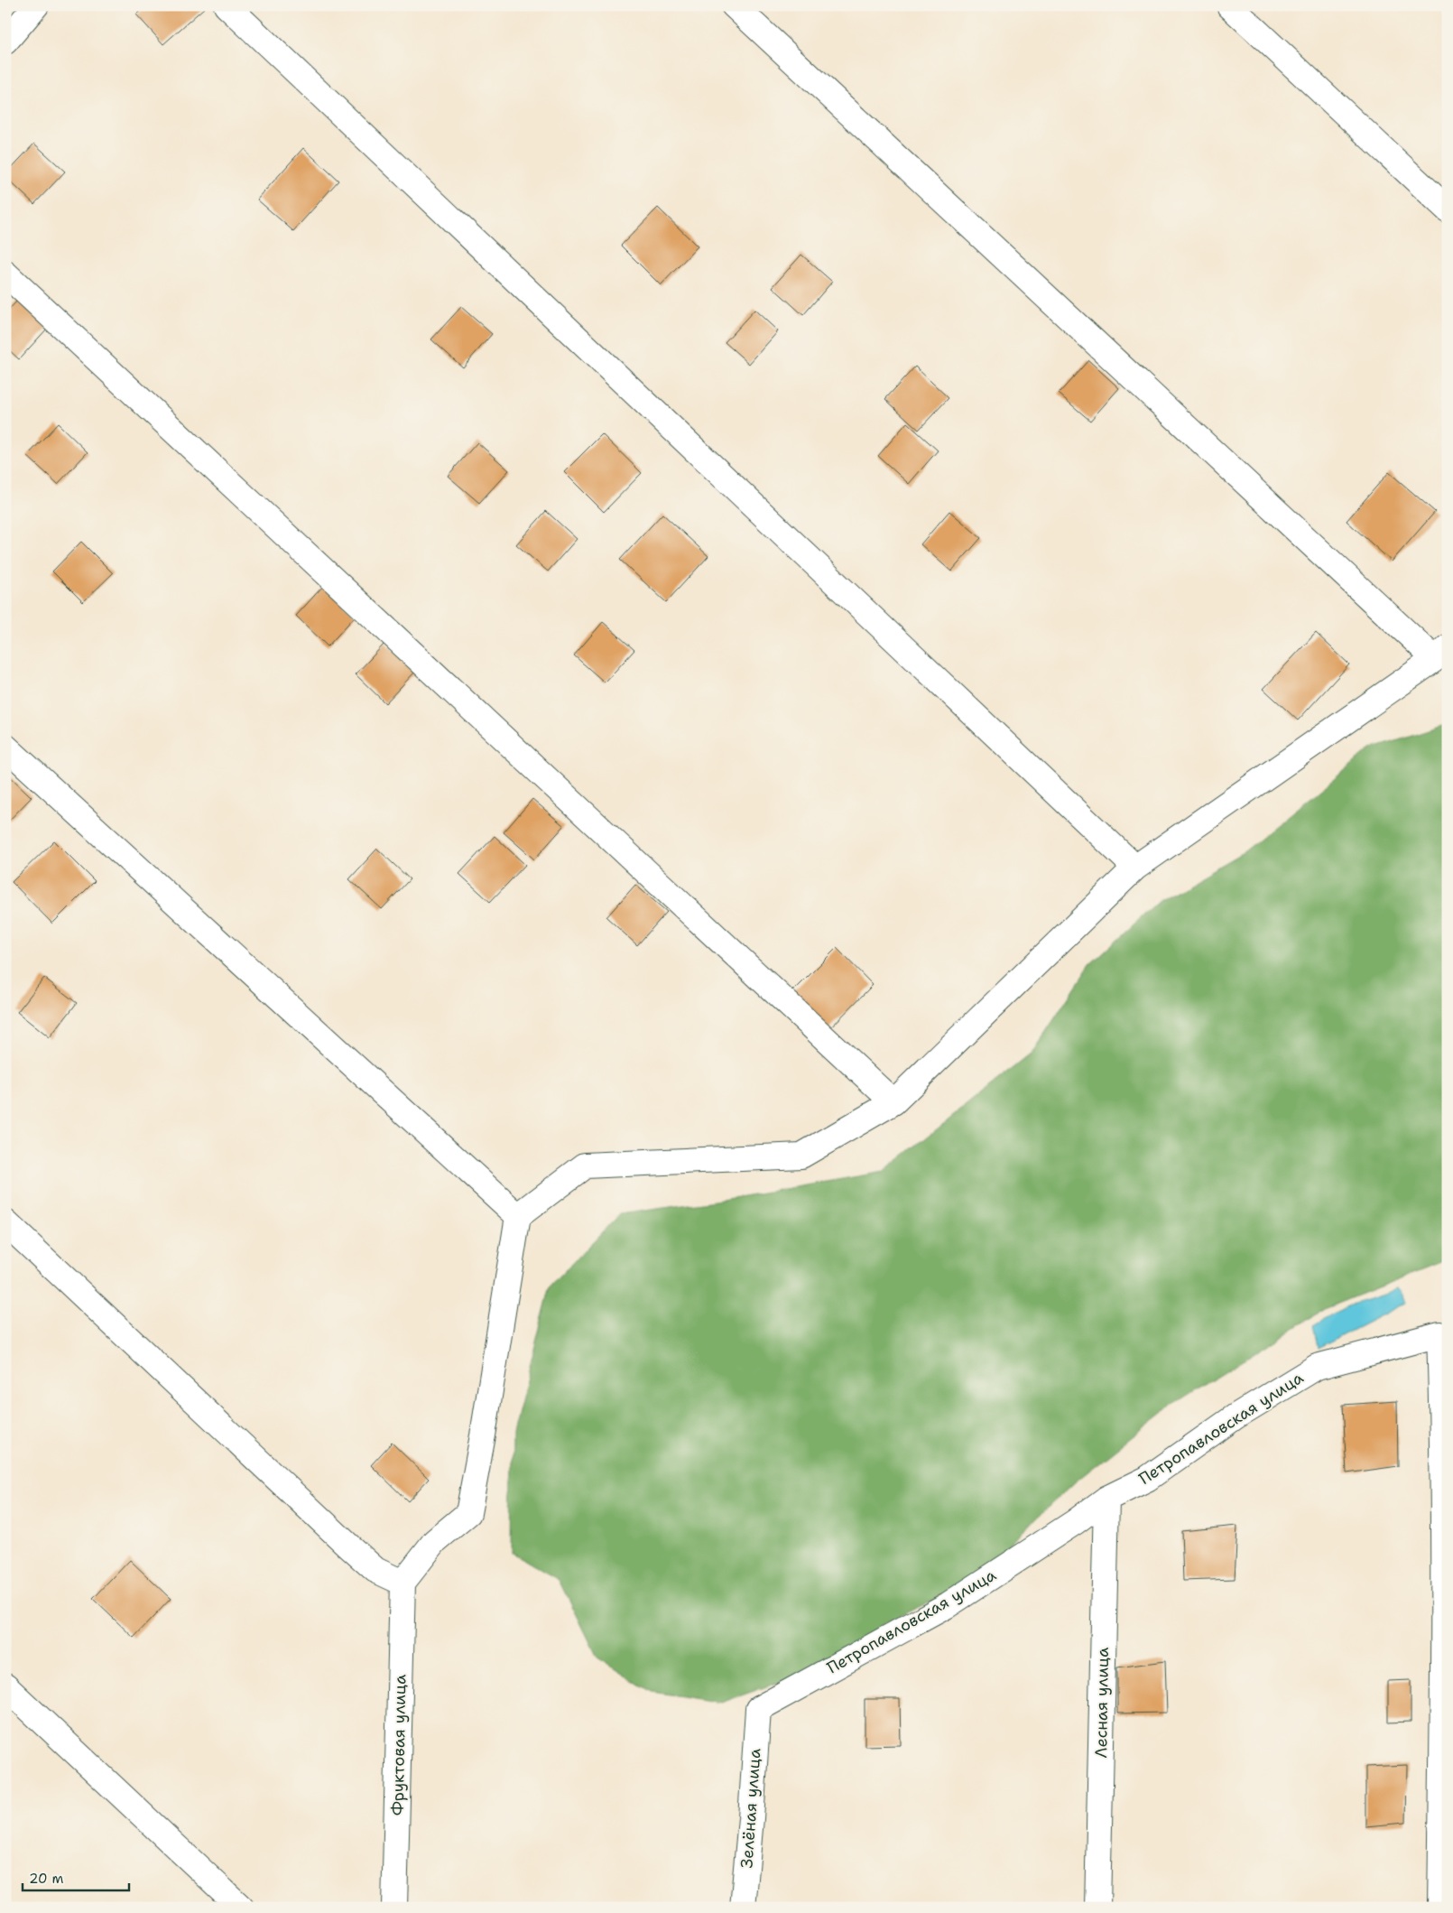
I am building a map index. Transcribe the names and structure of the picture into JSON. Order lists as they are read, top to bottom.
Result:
{
  "streets": {
    "street": [
      "Петропавловская улица",
      "Лесная улица",
      "Фруктовая улица",
      "Зелёная улица"
    ]
  },
  "crossings": [
    ["Петропавловская улица", "Лесная улица"],
    ["Петропавловская улица", "Зелёная улица"]
  ],
  "scale_bar": "20 m"
}
